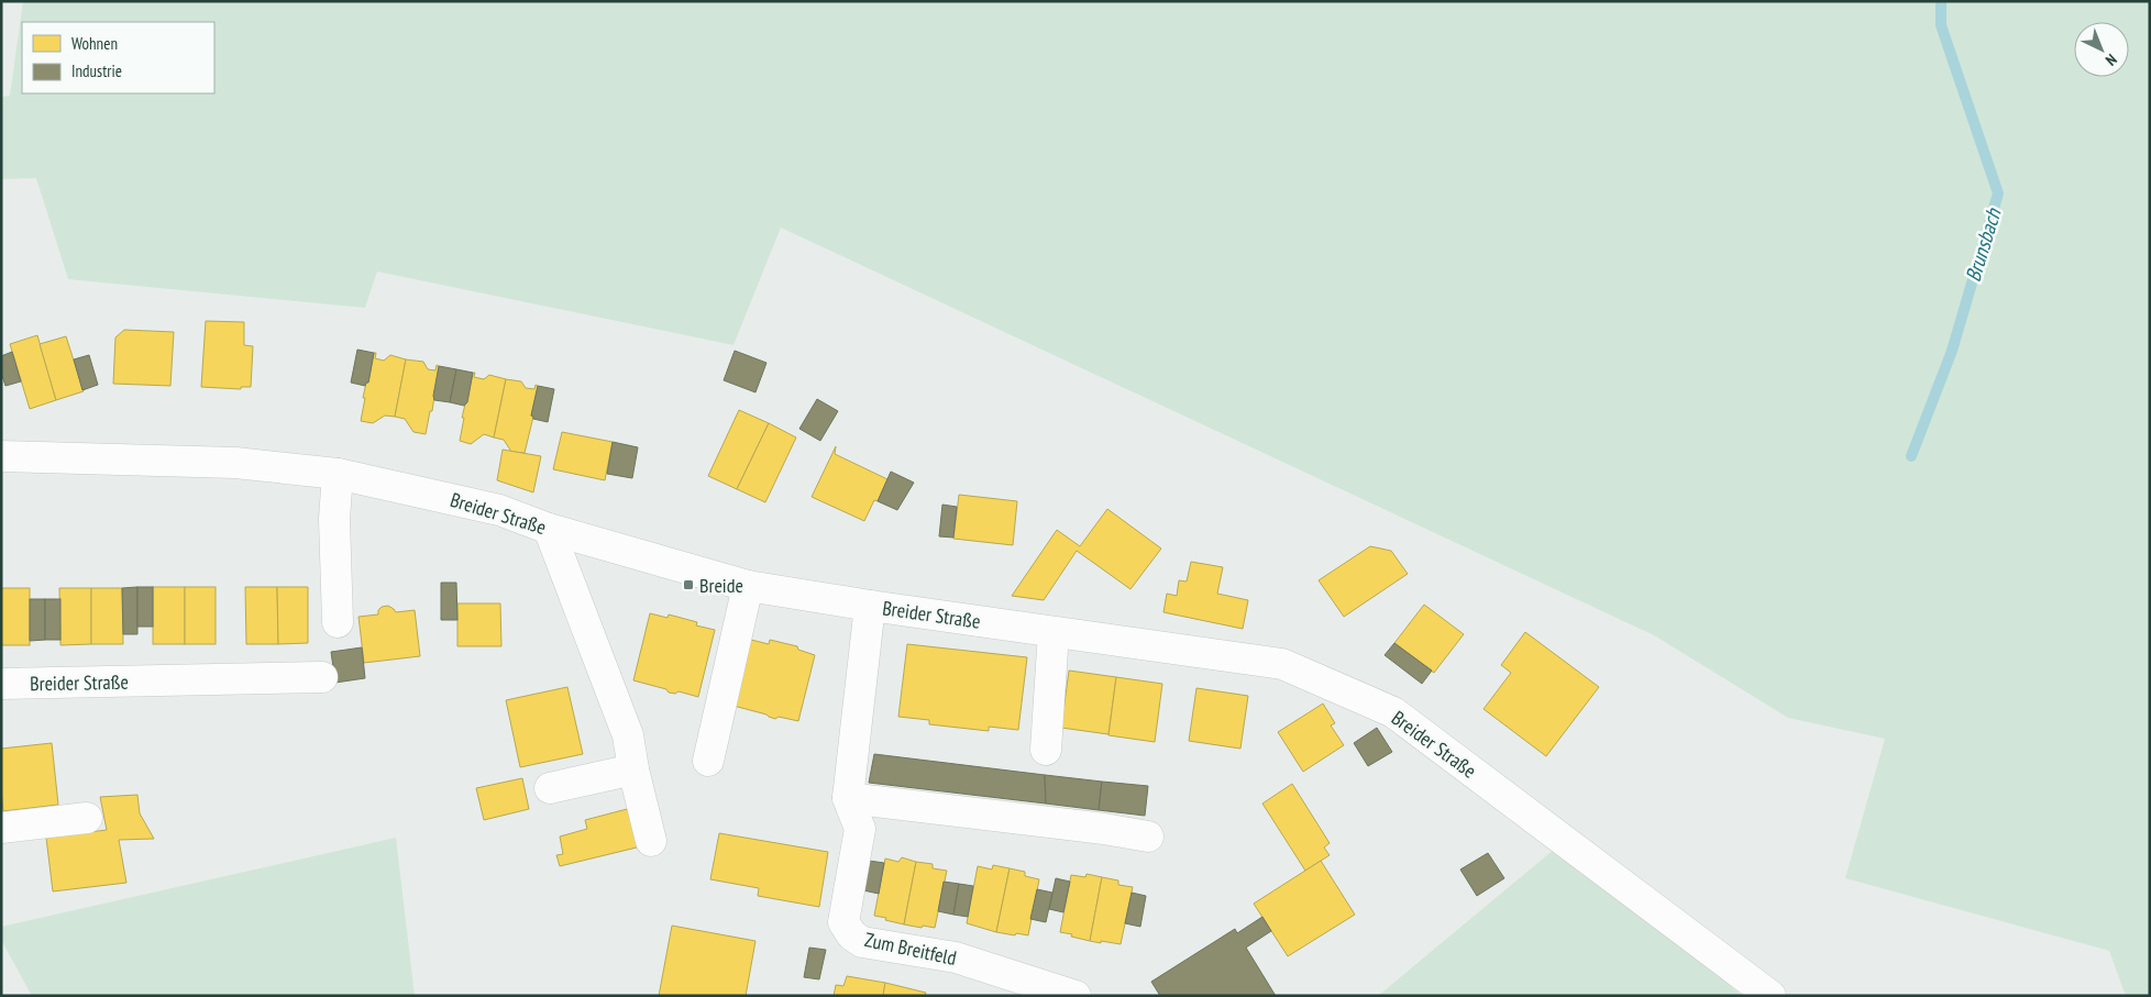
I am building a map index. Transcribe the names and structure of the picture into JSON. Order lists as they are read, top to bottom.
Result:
{
  "streets": {
    "street": ["Breider Straße", "Zum Breitfeld"]
  },
  "crossings": [
    ["Breider Straße", "Zum Breitfeld"]
  ],
  "water": ["Brunsbach"],
  "places": {
    "transit": ["Breide"]
  },
  "legend": ["Wohnen", "Industrie"],
  "north": "bottom right"
}
